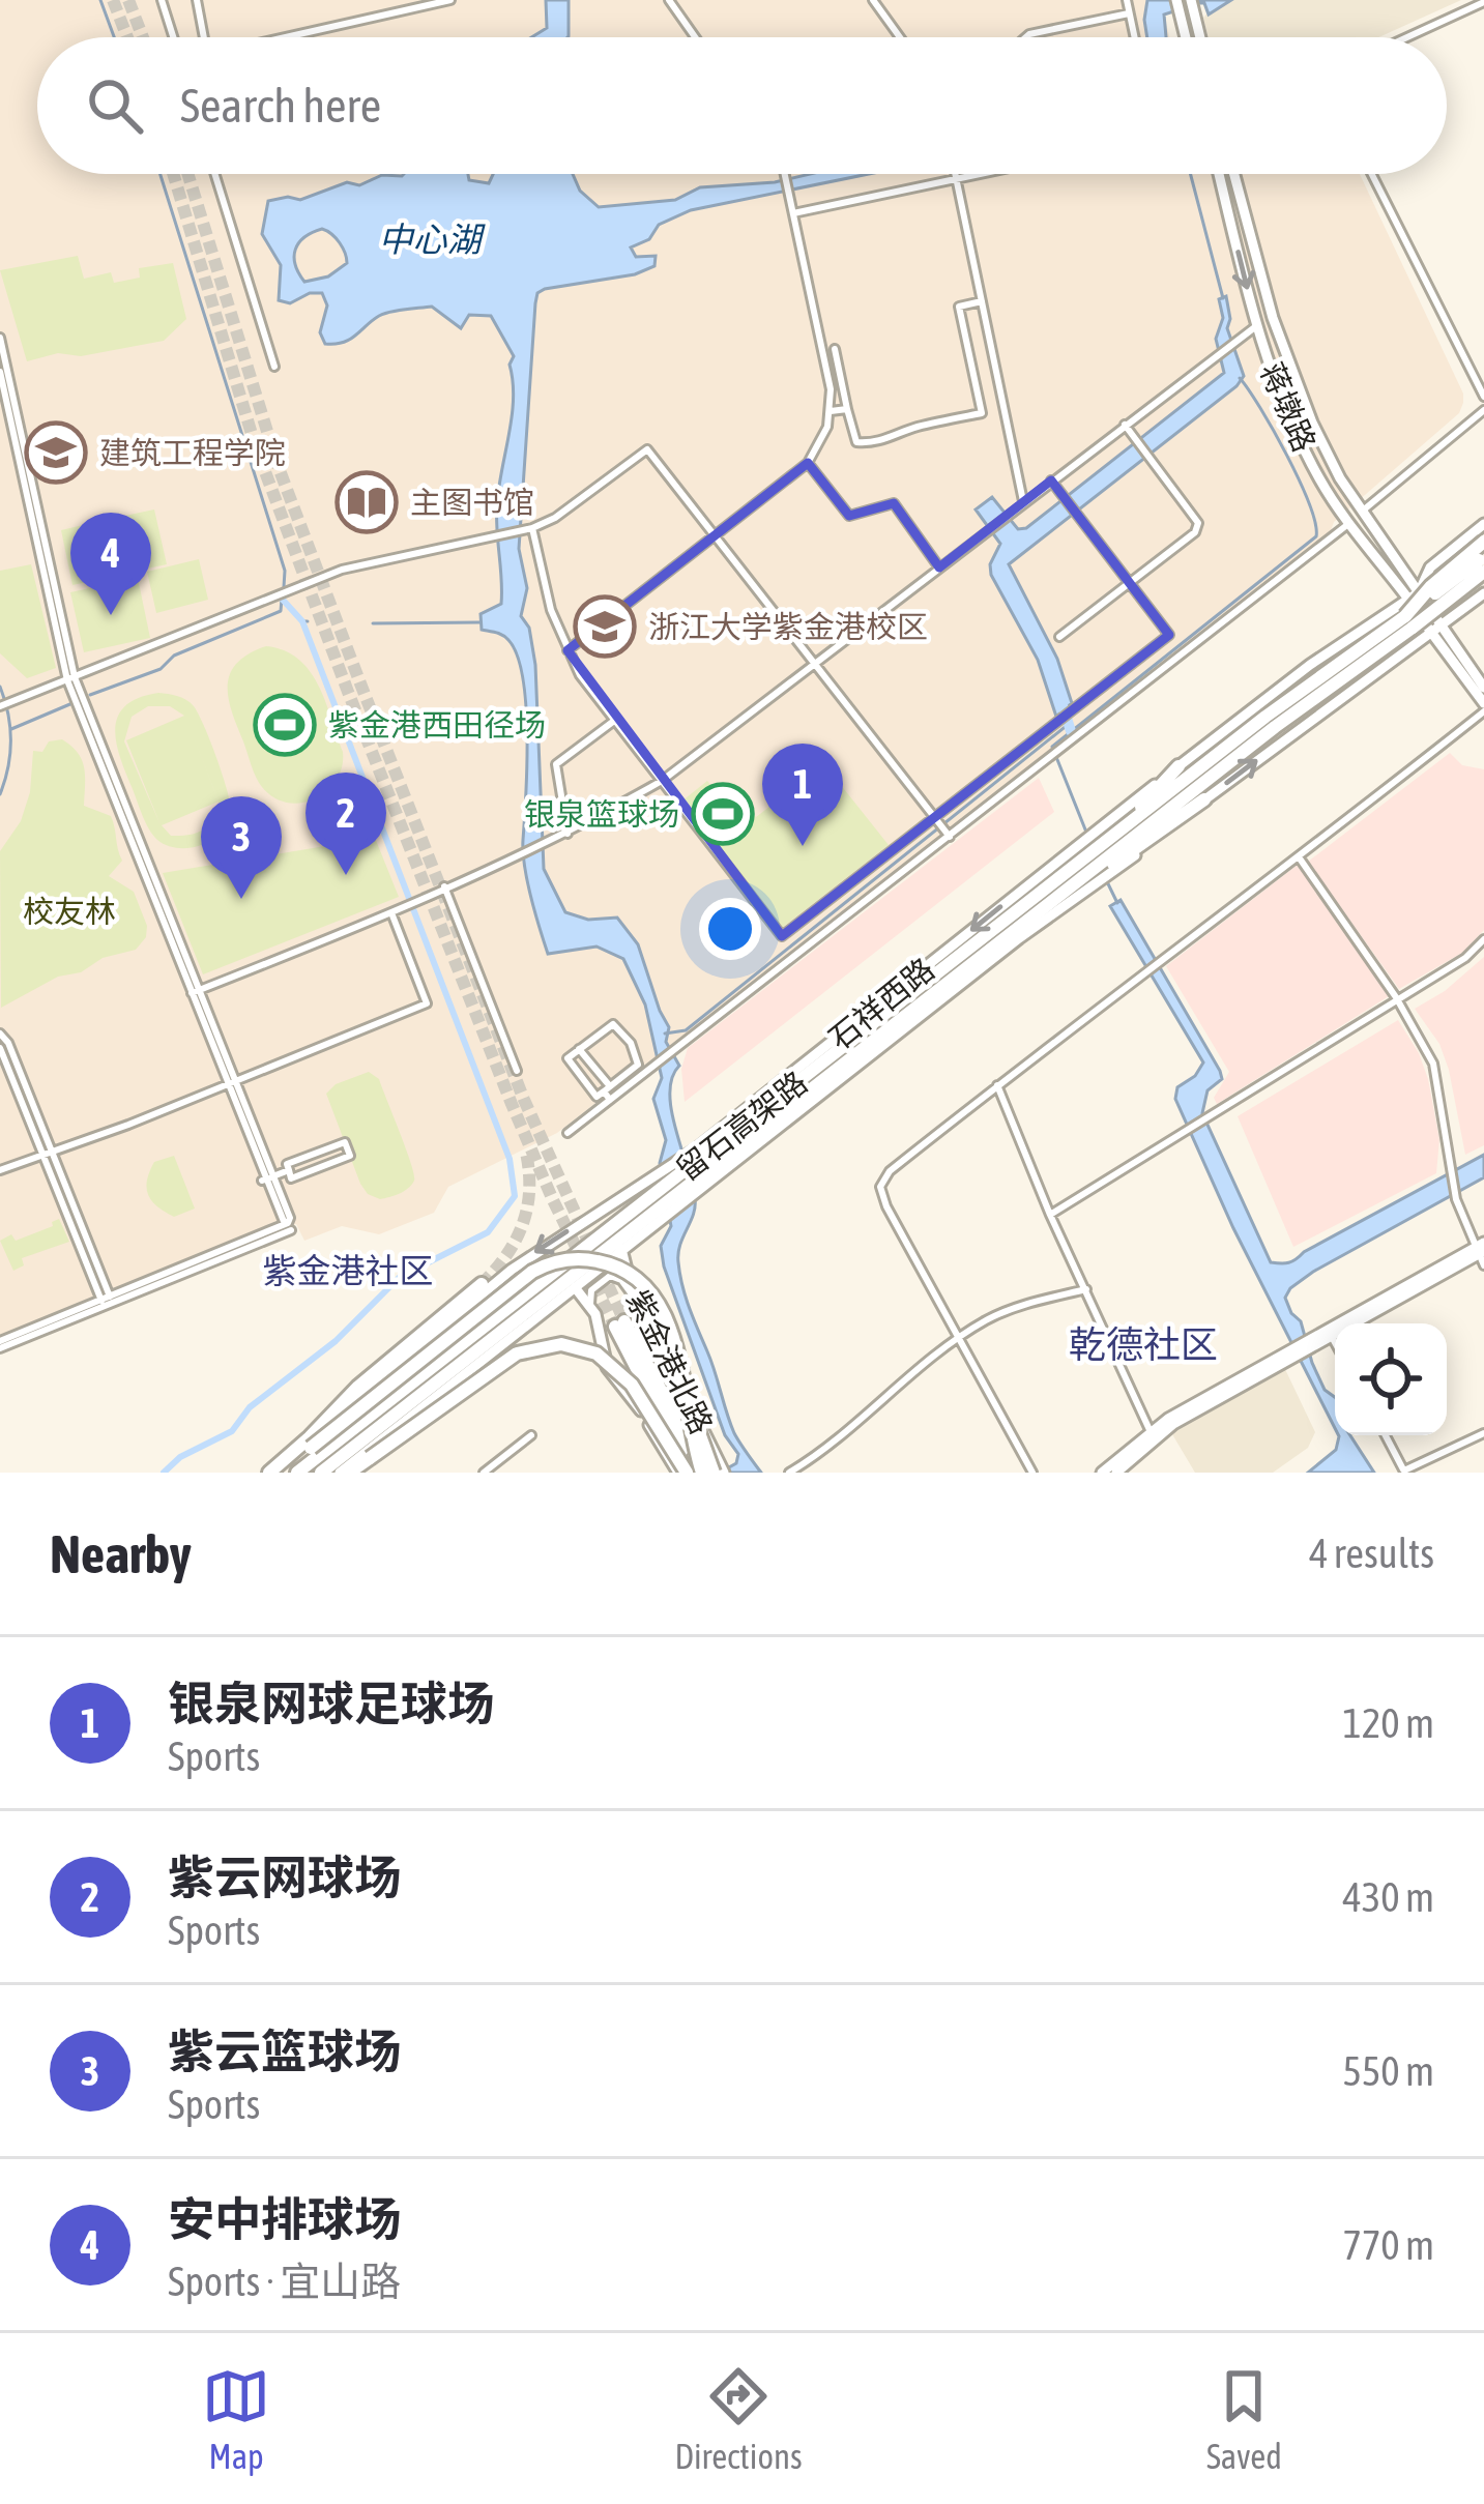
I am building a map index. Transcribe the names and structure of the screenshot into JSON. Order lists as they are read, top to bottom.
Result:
{
  "streets": {
    "highway": ["石祥西路", "留石高架路"],
    "main road": ["蒋墩路", "紫金港北路"]
  },
  "crossings": [
    ["石祥西路", "留石高架路"],
    ["石祥西路", "紫金港北路"]
  ],
  "districts": ["紫金港社区", "乾德社区"],
  "water": ["中心湖"],
  "parks": ["校友林"],
  "places": {
    "school or university": ["建筑工程学院", "浙江大学紫金港校区"],
    "library": ["主图书馆"],
    "sports": ["紫金港西田径场", "银泉篮球场"]
  },
  "page": {
    "search": "Search here",
    "pins": [
      "4",
      "1",
      "2",
      "3"
    ],
    "heading": ["Nearby", "4 results"],
    "list": [
      {
        "mark": "1",
        "name": "银泉网球足球场",
        "note": "Sports",
        "value": "120 m"
      },
      {
        "mark": "2",
        "name": "紫云网球场",
        "note": "Sports",
        "value": "430 m"
      },
      {
        "mark": "3",
        "name": "紫云篮球场",
        "note": "Sports",
        "value": "550 m"
      },
      {
        "mark": "4",
        "name": "安中排球场",
        "note": "Sports · 宜山路",
        "value": "770 m"
      }
    ],
    "nav": ["Map", "Directions", "Saved"]
  }
}
